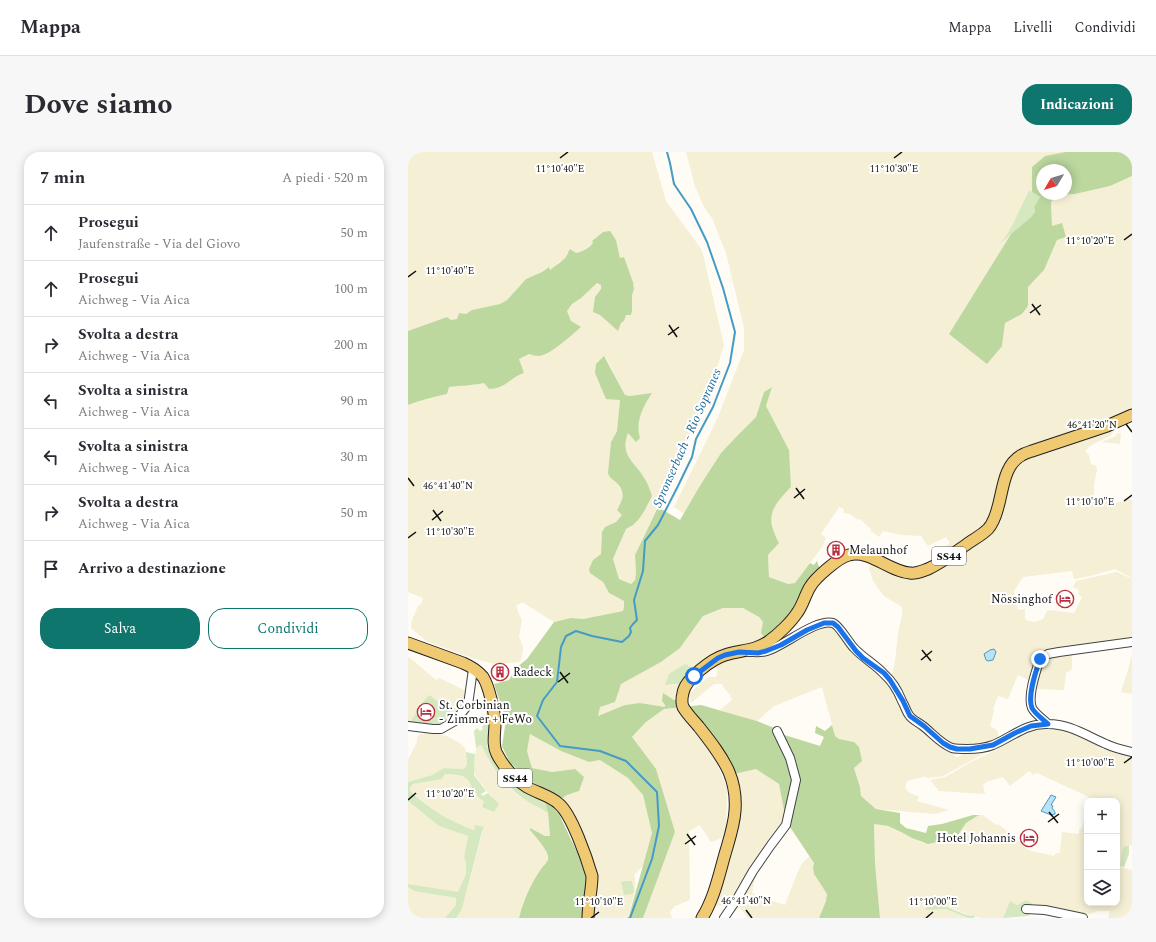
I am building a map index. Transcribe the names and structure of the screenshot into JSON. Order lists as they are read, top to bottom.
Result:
{
  "streets": {
    "main road": ["SS44"]
  },
  "water": ["Spronserbach - Rio Sopranes"],
  "places": {
    "building": ["Melaunhof", "Radeck"],
    "hotel": ["Nössinghof", "St. Corbinian - Zimmer + FeWo", "Hotel Johannis"]
  },
  "north": "bottom left",
  "page": {
    "header": "Mappa",
    "nav": ["Mappa", "Livelli", "Condividi"],
    "title": "Dove siamo",
    "buttons": [
      "Indicazioni",
      ["Salva", "Condividi"]
    ],
    "heading": ["7 min", "A piedi · 520 m"],
    "list": [
      ["Prosegui", "Jaufenstraße - Via del Giovo", "50 m"],
      ["Prosegui", "Aichweg - Via Aica", "100 m"],
      ["Svolta a destra", "Aichweg - Via Aica", "200 m"],
      ["Svolta a sinistra", "Aichweg - Via Aica", "90 m"],
      ["Svolta a sinistra", "Aichweg - Via Aica", "30 m"],
      ["Svolta a destra", "Aichweg - Via Aica", "50 m"],
      "Arrivo a destinazione"
    ],
    "map_buttons": ["+", "−"]
  },
  "coordinates": [
    "11°10'40\"E",
    "11°10'30\"E",
    "11°10'20\"E",
    "46°41'20\"N",
    "46°41'40\"N",
    "11°10'10\"E",
    "11°10'00\"E"
  ]
}
